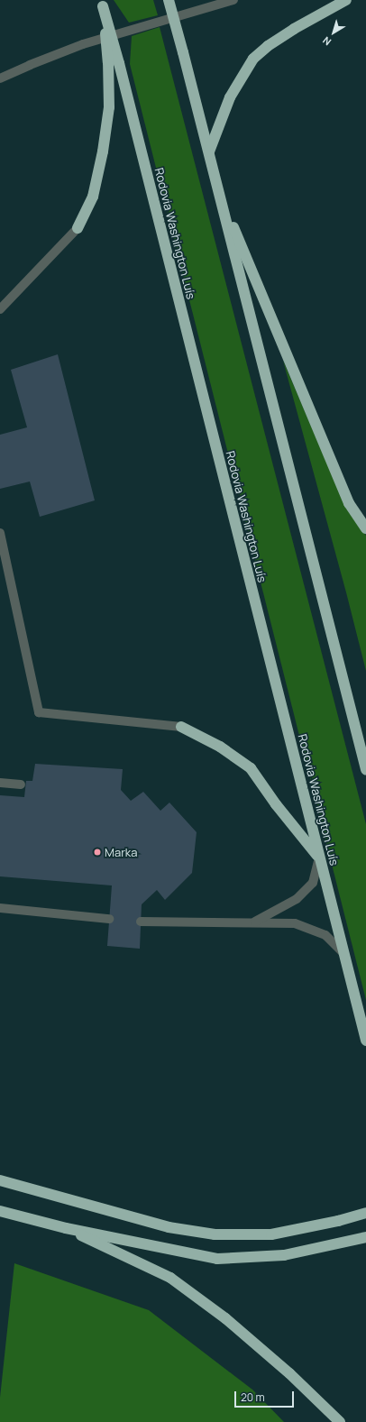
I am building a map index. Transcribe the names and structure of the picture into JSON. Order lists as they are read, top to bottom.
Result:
{
  "streets": {
    "highway": ["Rodovia Washington Luís"]
  },
  "places": ["Marka"],
  "scale_bar": "20 m",
  "north": "bottom left"
}
